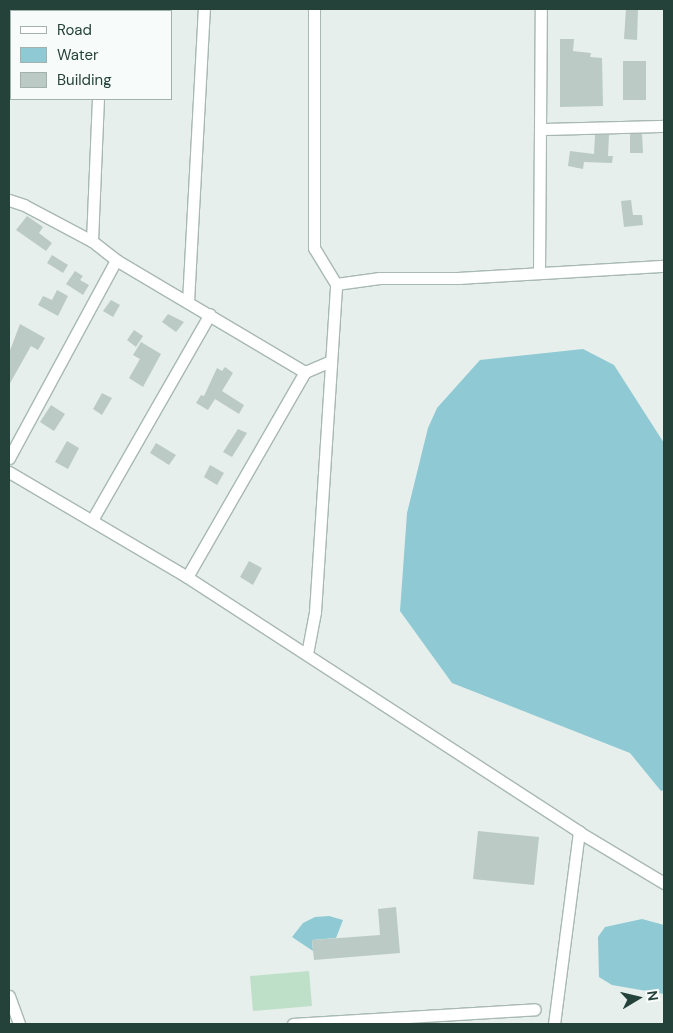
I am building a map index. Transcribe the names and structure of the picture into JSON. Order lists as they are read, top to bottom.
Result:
{
  "legend": ["Road", "Water", "Building"],
  "north": "right"
}
